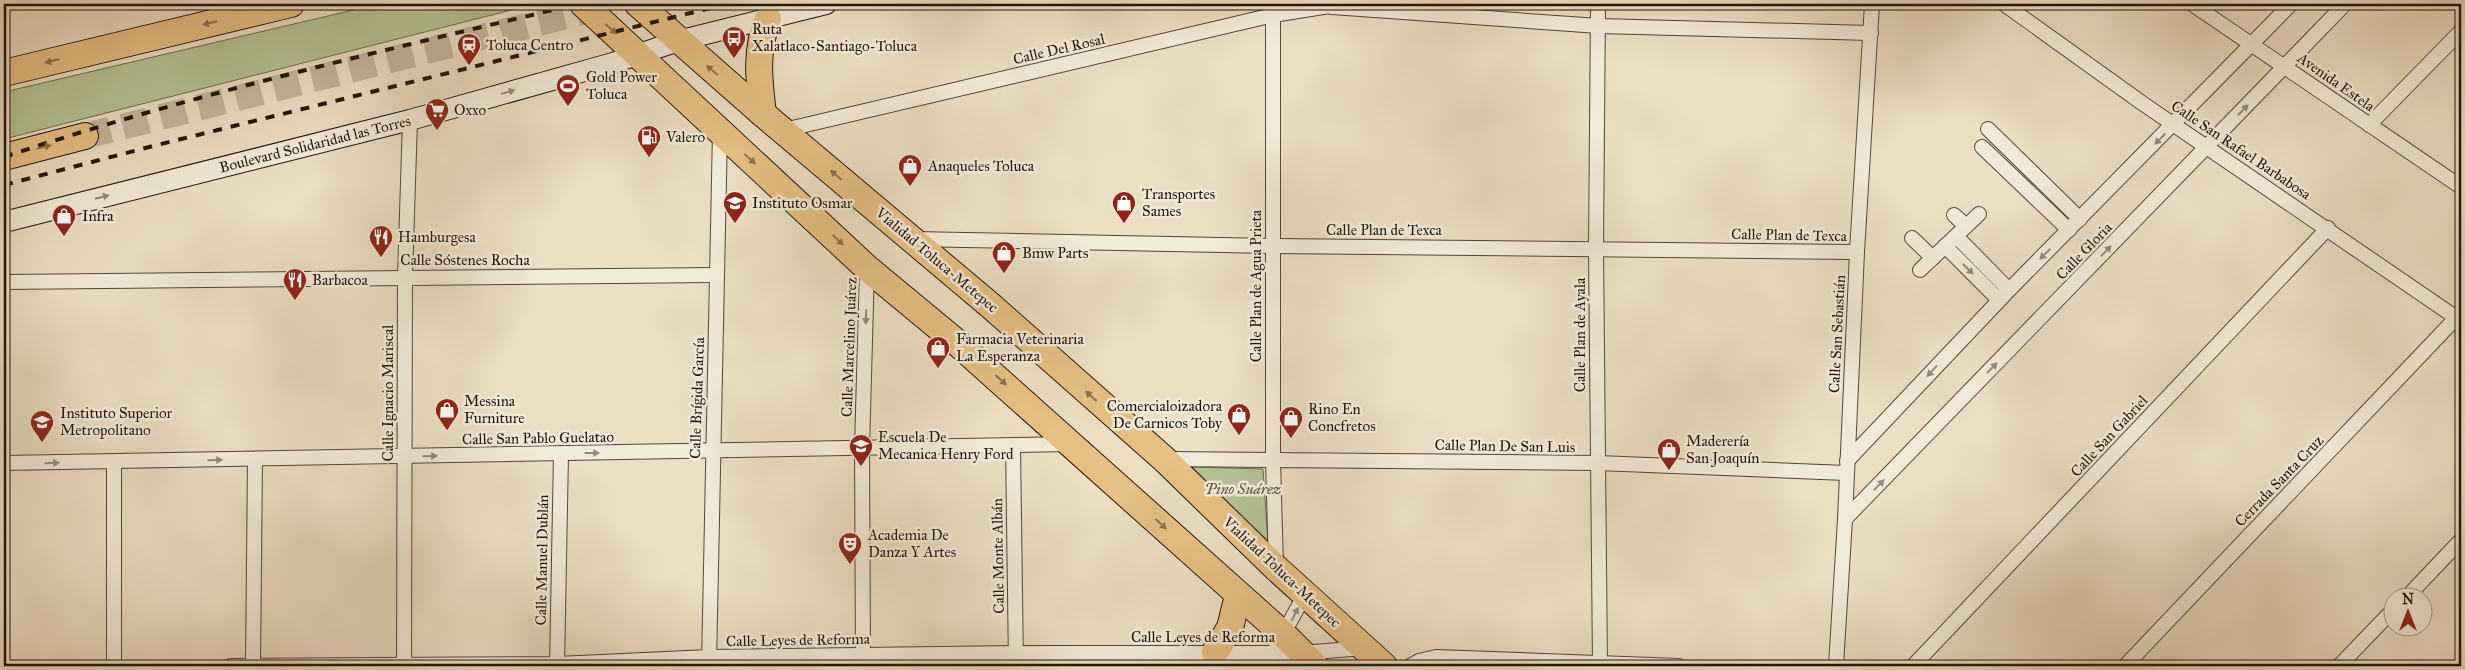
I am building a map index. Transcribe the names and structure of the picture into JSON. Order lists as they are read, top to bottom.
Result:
{
  "streets": {
    "highway": ["Vialidad Toluca-Metepec"],
    "main road": ["Boulevard Solidaridad las Torres"],
    "street": [
      "Calle Del Rosal",
      "Avenida Estela",
      "Calle San Rafael Barbabosa",
      "Calle Plan de Texca",
      "Calle Gloria",
      "Calle Sóstenes Rocha",
      "Calle Plan de Agua Prieta",
      "Calle San Sebastián",
      "Calle Plan de Ayala",
      "Calle Marcelino Juárez",
      "Calle Ignacio Mariscal",
      "Calle Brígida García",
      "Calle San Gabriel",
      "Calle San Pablo Guelatao",
      "Calle Plan De San Luis",
      "Cerrada Santa Cruz",
      "Calle Monte Albán",
      "Calle Manuel Dublán",
      "Calle Leyes de Reforma"
    ]
  },
  "crossings": [
    ["Calle Del Rosal", "Vialidad Toluca-Metepec"],
    ["Calle Del Rosal", "Calle Plan de Agua Prieta"],
    ["Avenida Estela", "Calle Gloria"],
    ["Boulevard Solidaridad las Torres", "Vialidad Toluca-Metepec"],
    ["Boulevard Solidaridad las Torres", "Calle Ignacio Mariscal"],
    ["Calle San Rafael Barbabosa", "Calle Gloria"],
    ["Calle San Rafael Barbabosa", "Calle San Gabriel"],
    ["Calle San Rafael Barbabosa", "Cerrada Santa Cruz"],
    ["Calle Plan de Texca", "Vialidad Toluca-Metepec"],
    ["Calle Plan de Texca", "Calle Plan de Agua Prieta"],
    ["Calle Plan de Texca", "Calle San Sebastián"],
    ["Calle Plan de Texca", "Calle Plan de Ayala"],
    ["Calle Gloria", "Calle San Sebastián"],
    ["Calle Gloria", "Calle Plan De San Luis"],
    ["Calle Sóstenes Rocha", "Calle Ignacio Mariscal"],
    ["Calle Sóstenes Rocha", "Calle Brígida García"],
    ["Vialidad Toluca-Metepec", "Calle Plan de Agua Prieta"],
    ["Vialidad Toluca-Metepec", "Calle Plan De San Luis"],
    ["Vialidad Toluca-Metepec", "Calle Leyes de Reforma"],
    ["Calle Plan de Agua Prieta", "Calle Plan De San Luis"],
    ["Calle San Sebastián", "Calle Plan De San Luis"],
    ["Calle Plan de Ayala", "Calle Plan De San Luis"],
    ["Calle Marcelino Juárez", "Calle San Pablo Guelatao"],
    ["Calle Marcelino Juárez", "Calle Leyes de Reforma"],
    ["Calle Ignacio Mariscal", "Calle San Pablo Guelatao"],
    ["Calle Ignacio Mariscal", "Calle Leyes de Reforma"],
    ["Calle Brígida García", "Calle San Pablo Guelatao"],
    ["Calle Brígida García", "Calle Leyes de Reforma"],
    ["Calle San Pablo Guelatao", "Calle Monte Albán"],
    ["Calle San Pablo Guelatao", "Calle Manuel Dublán"],
    ["Calle Monte Albán", "Calle Leyes de Reforma"],
    ["Calle Manuel Dublán", "Calle Leyes de Reforma"]
  ],
  "one_way": ["Boulevard Solidaridad las Torres", "Calle Marcelino Juárez", "Calle San Pablo Guelatao"],
  "parks": ["Pino Suárez"],
  "places": {
    "bus stop": ["Ruta Xalatlaco-Santiago-Toluca"],
    "station": ["Toluca Centro"],
    "sports": ["Gold Power Toluca"],
    "supermarket": ["Oxxo"],
    "fuel station": ["Valero"],
    "shop": [
      "Anaqueles Toluca",
      "Transportes Sames",
      "Infra",
      "Bmw Parts",
      "Farmacia Veterinaria La Esperanza",
      "Messina Furniture",
      "Comercialoizadora De Carnicos Toby",
      "Rino En Concfretos",
      "Maderería San Joaquín"
    ],
    "school or university": ["Instituto Osmar", "Instituto Superior Metropolitano", "Escuela De Mecanica Henry Ford"],
    "restaurant": ["Hamburgesa", "Barbacoa"],
    "theatre": ["Academia De Danza Y Artes"]
  },
  "north": "top"
}
